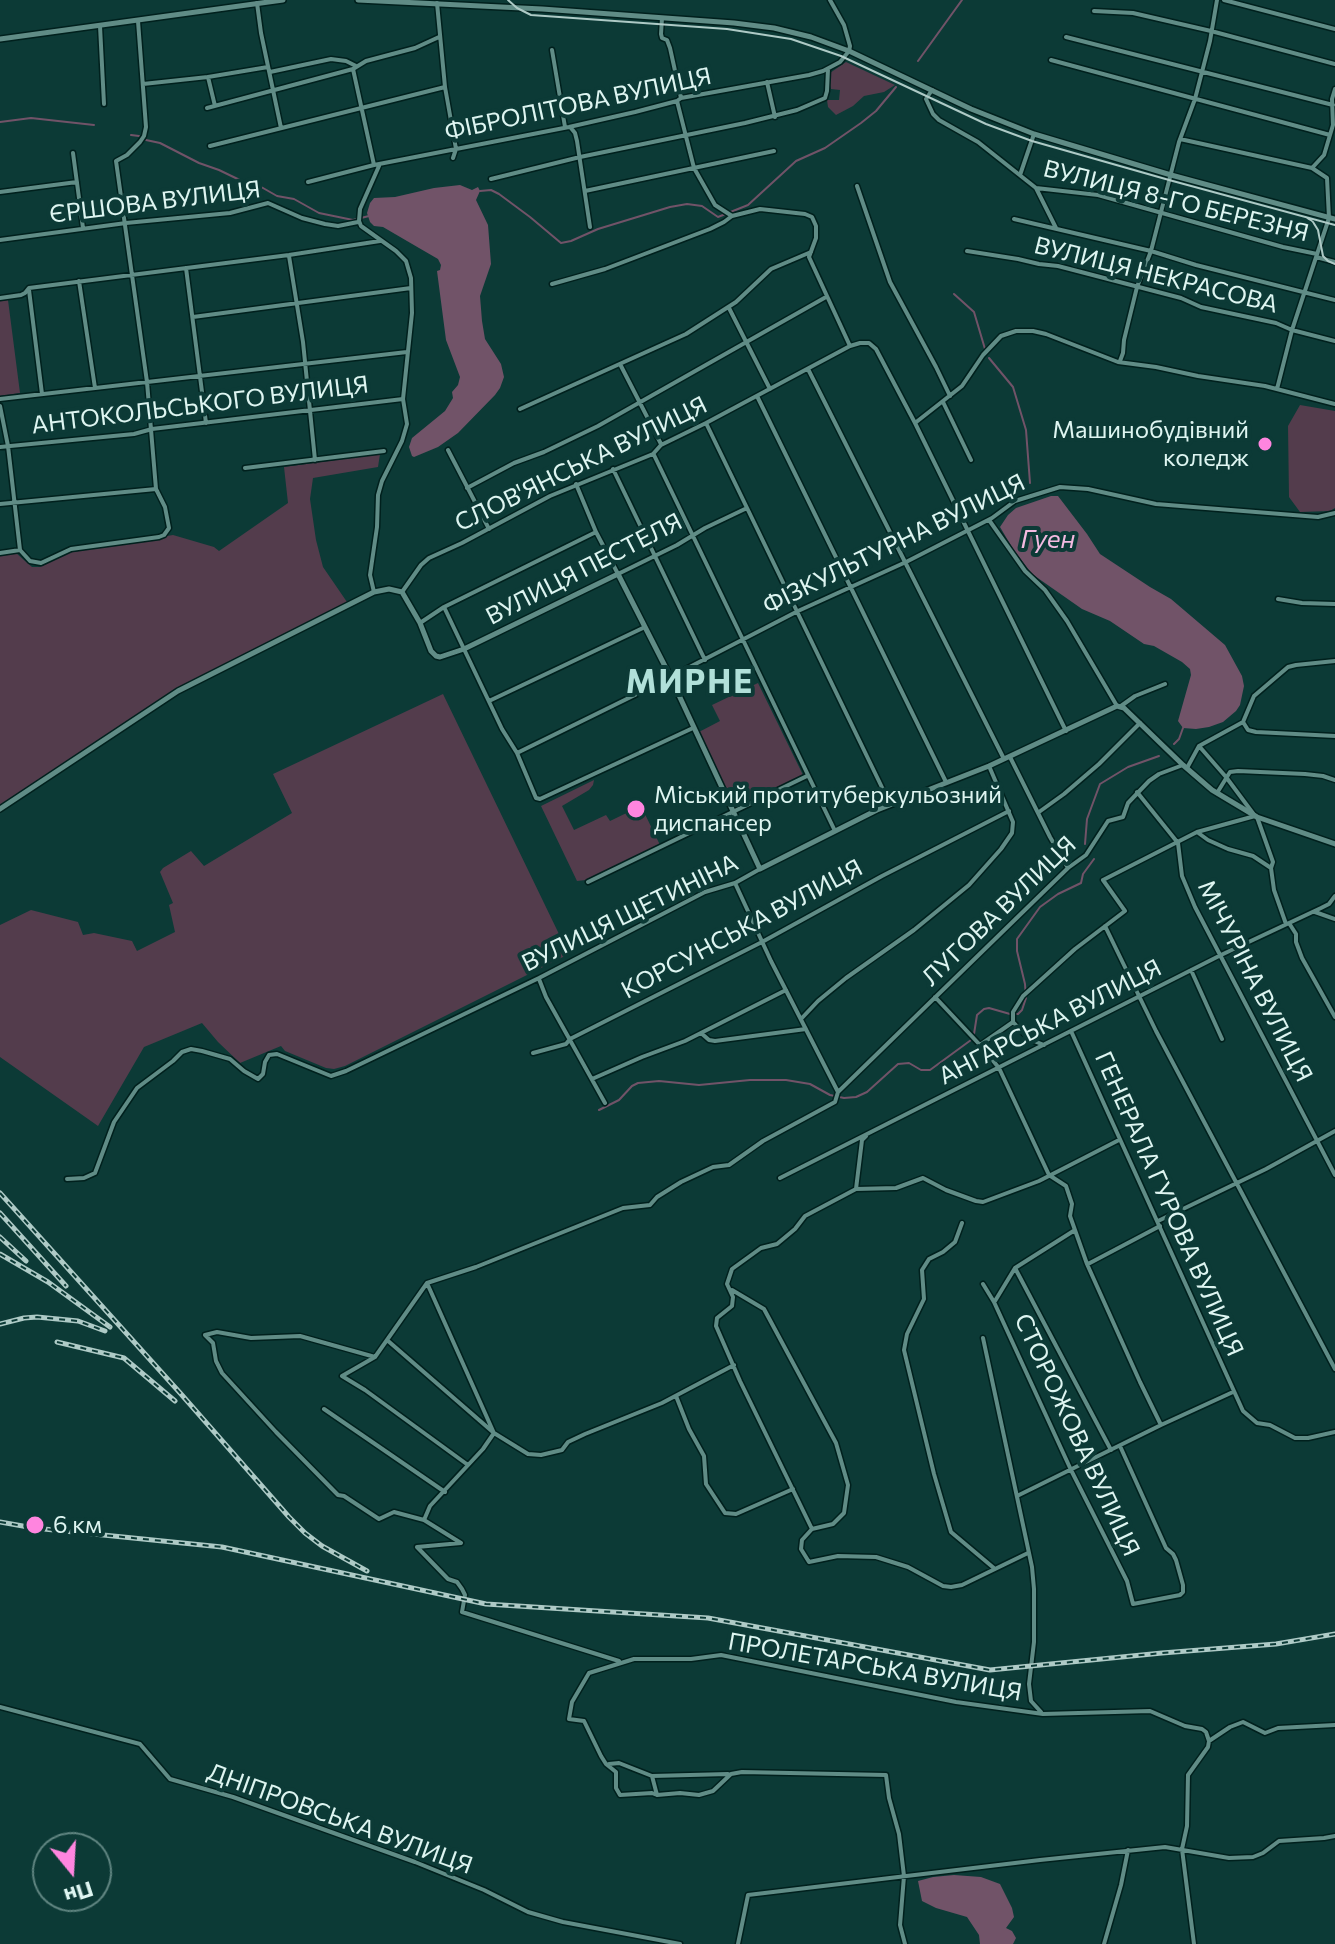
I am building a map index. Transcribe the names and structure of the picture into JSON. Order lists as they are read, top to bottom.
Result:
{
  "streets": {
    "street": [
      "ФІБРОЛІТОВА ВУЛИЦЯ",
      "ВУЛИЦЯ 8-ГО БЕРЕЗНЯ",
      "ЄРШОВА ВУЛИЦЯ",
      "ВУЛИЦЯ НЕКРАСОВА",
      "АНТОКОЛЬСЬКОГО ВУЛИЦЯ",
      "СЛОВ'ЯНСЬКА ВУЛИЦЯ",
      "ФІЗКУЛЬТУРНА ВУЛИЦЯ",
      "ВУЛИЦЯ ПЕСТЕЛЯ",
      "ЛУГОВА ВУЛИЦЯ",
      "ВУЛИЦЯ ЩЕТИНІНА",
      "КОРСУНСЬКА ВУЛИЦЯ",
      "МІЧУРІНА ВУЛИЦЯ",
      "АНГАРСЬКА ВУЛИЦЯ",
      "ГЕНЕРАЛА ГУРОВА ВУЛИЦЯ",
      "СТОРОЖОВА ВУЛИЦЯ",
      "ПРОЛЕТАРСЬКА ВУЛИЦЯ",
      "ДНІПРОВСЬКА ВУЛИЦЯ"
    ]
  },
  "crossings": [
    ["МІЧУРІНА ВУЛИЦЯ", "АНГАРСЬКА ВУЛИЦЯ"],
    ["АНГАРСЬКА ВУЛИЦЯ", "ГЕНЕРАЛА ГУРОВА ВУЛИЦЯ"]
  ],
  "districts": ["МИРНЕ"],
  "water": ["Гуен"],
  "places": ["Машинобудівний коледж", "Міський протитуберкульозний диспансер", "6 км"],
  "north": "bottom"
}
